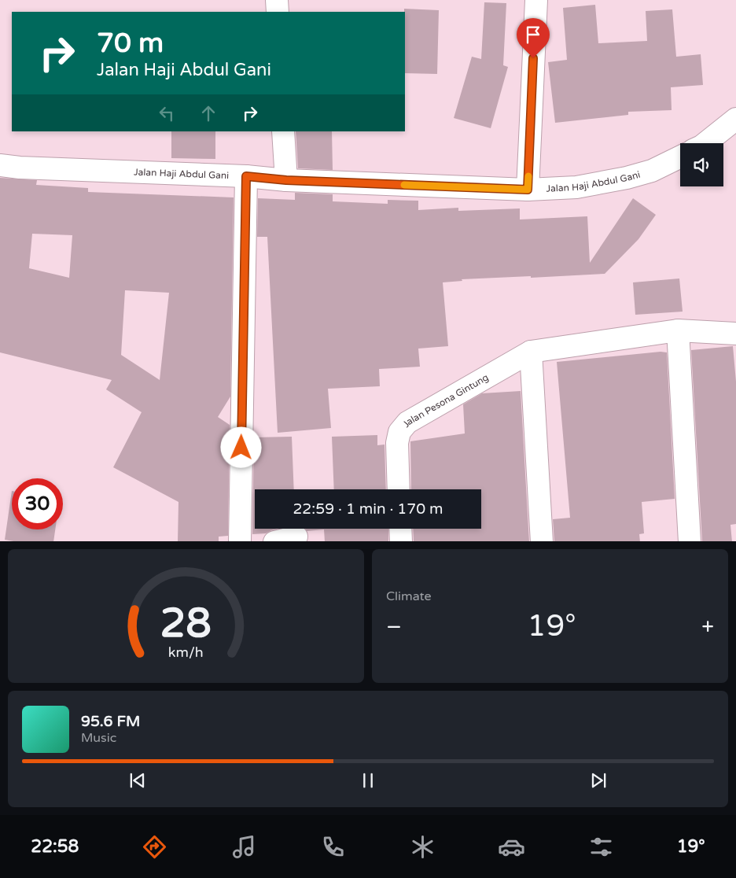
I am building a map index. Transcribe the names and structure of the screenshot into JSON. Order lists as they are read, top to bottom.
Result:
{
  "streets": {
    "street": ["Jalan Haji Abdul Gani", "Jalan Pesona Gintung"]
  },
  "page": {
    "turn": ["70 m", "Jalan Haji Abdul Gani"],
    "limit": "30",
    "trip": "22:59 · 1 min · 170 m",
    "tile": "Climate",
    "heat": ["−", "19°", "+"],
    "song": ["95.6 FM", "Music"],
    "tabs": ["22:58", "19°"],
    "gauge": ["28", "km/h"]
  }
}
